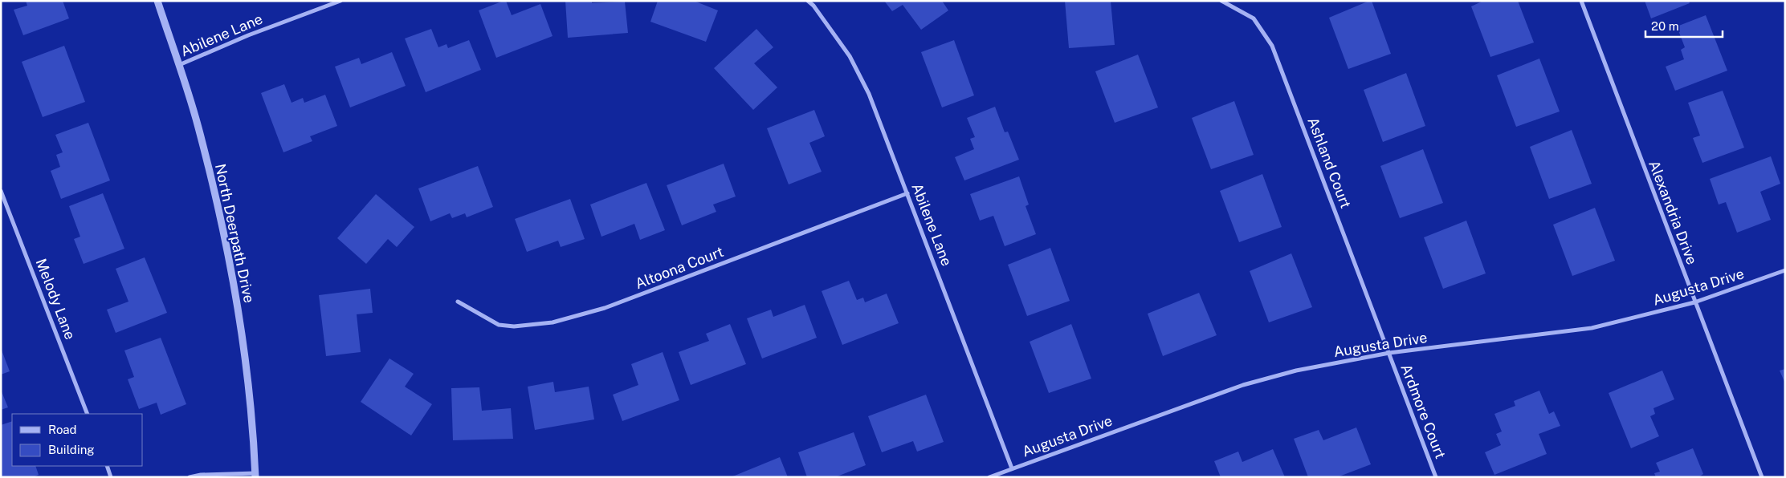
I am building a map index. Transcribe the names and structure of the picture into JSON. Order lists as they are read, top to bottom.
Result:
{
  "streets": {
    "street": [
      "Abilene Lane",
      "Ashland Court",
      "Alexandria Drive",
      "North Deerpath Drive",
      "Altoona Court",
      "Augusta Drive",
      "Melody Lane",
      "Ardmore Court"
    ]
  },
  "crossings": [
    ["Abilene Lane", "North Deerpath Drive"],
    ["Abilene Lane", "Altoona Court"],
    ["Abilene Lane", "Augusta Drive"],
    ["Ashland Court", "Augusta Drive"],
    ["Ashland Court", "Ardmore Court"],
    ["Alexandria Drive", "Augusta Drive"],
    ["Augusta Drive", "Ardmore Court"]
  ],
  "legend": ["Road", "Building"],
  "scale_bar": "20 m"
}
